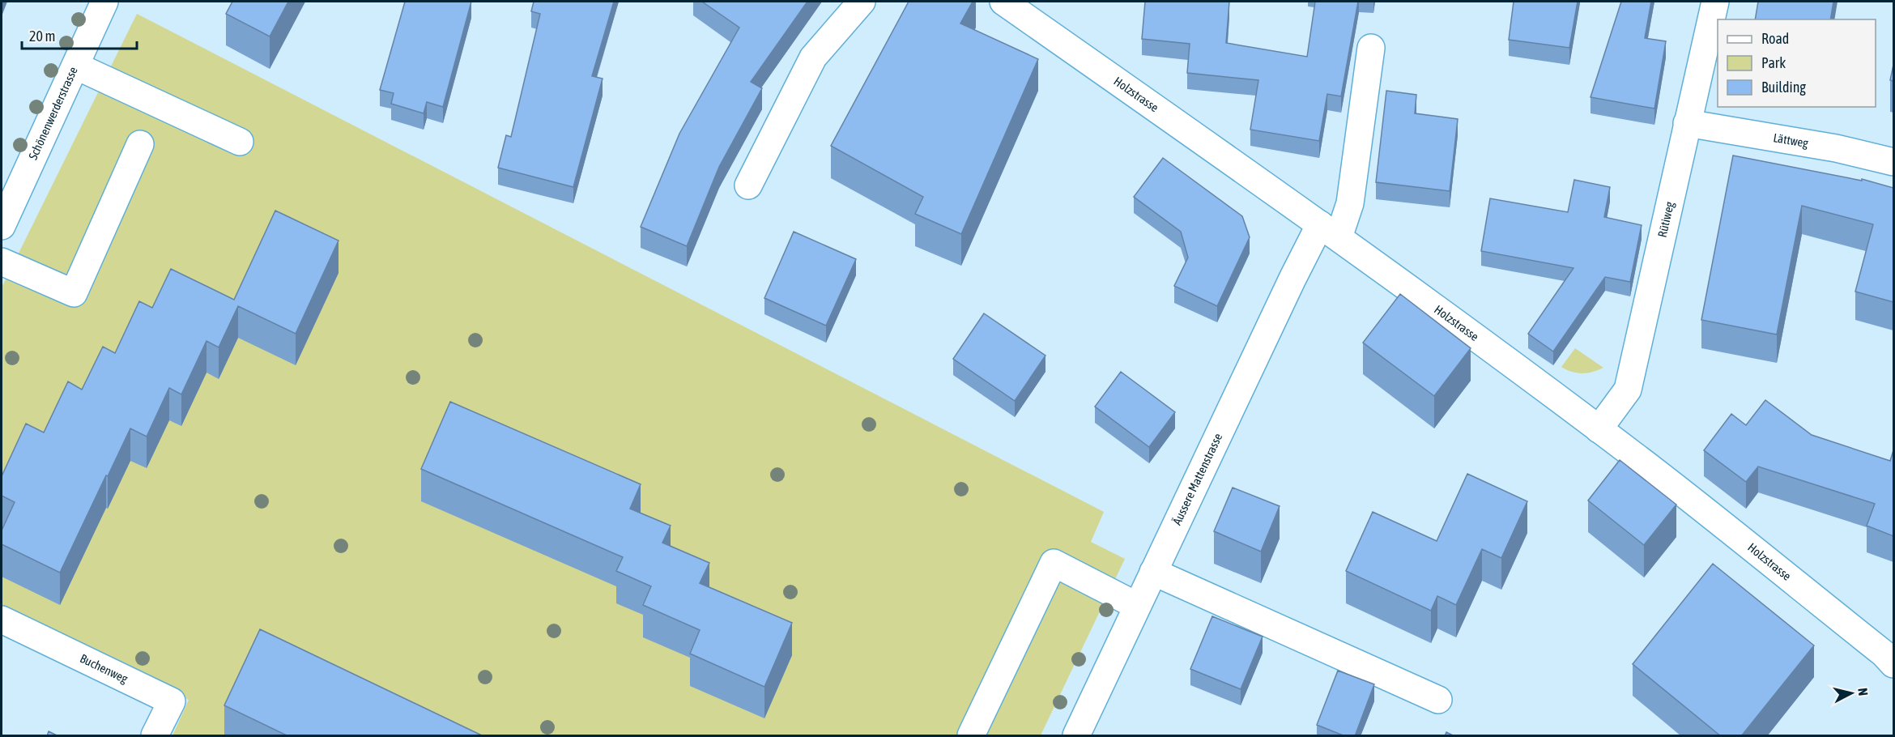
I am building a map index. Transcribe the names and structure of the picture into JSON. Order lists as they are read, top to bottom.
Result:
{
  "streets": {
    "street": [
      "Holzstrasse",
      "Schönenwerderstrasse",
      "Lättweg",
      "Rütiweg",
      "Äussere Mattenstrasse",
      "Buchenweg"
    ]
  },
  "crossings": [
    ["Holzstrasse", "Rütiweg"],
    ["Holzstrasse", "Äussere Mattenstrasse"],
    ["Lättweg", "Rütiweg"]
  ],
  "legend": ["Road", "Park", "Building"],
  "scale_bar": "20 m",
  "north": "right"
}
